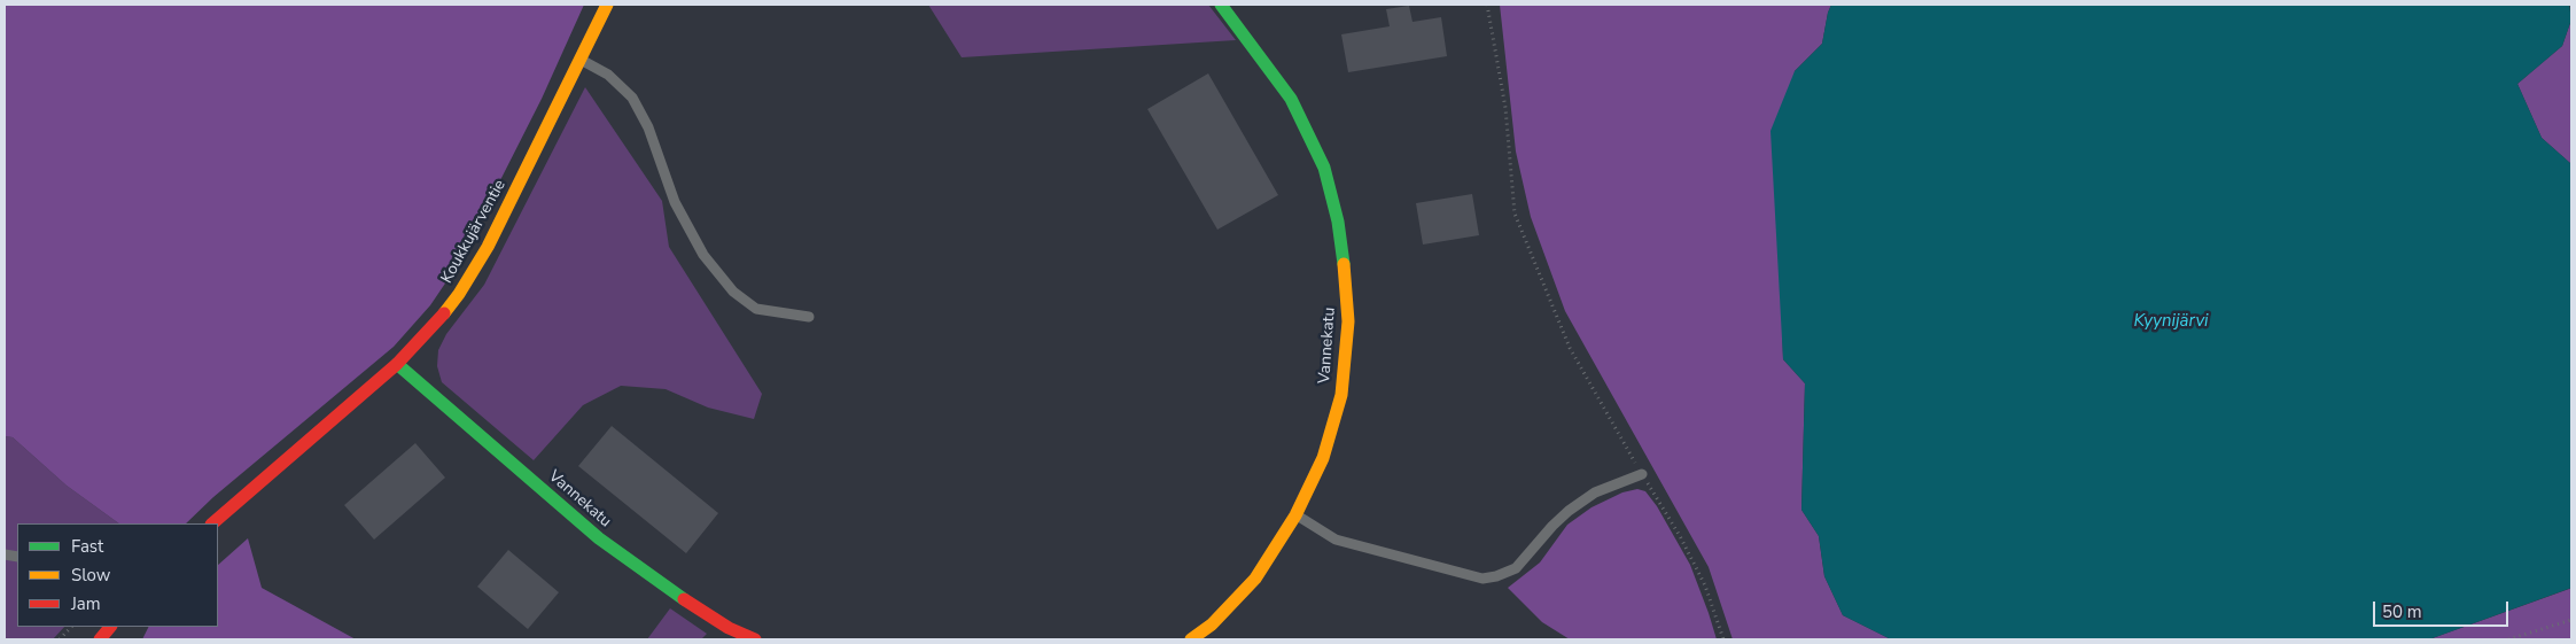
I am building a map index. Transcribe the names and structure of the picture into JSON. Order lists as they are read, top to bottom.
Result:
{
  "streets": {
    "street": ["Koukkujärventie", "Vannekatu"]
  },
  "crossings": [
    ["Koukkujärventie", "Vannekatu"]
  ],
  "water": ["Kyynijärvi"],
  "legend": ["Fast", "Slow", "Jam"],
  "scale_bar": "50 m"
}
